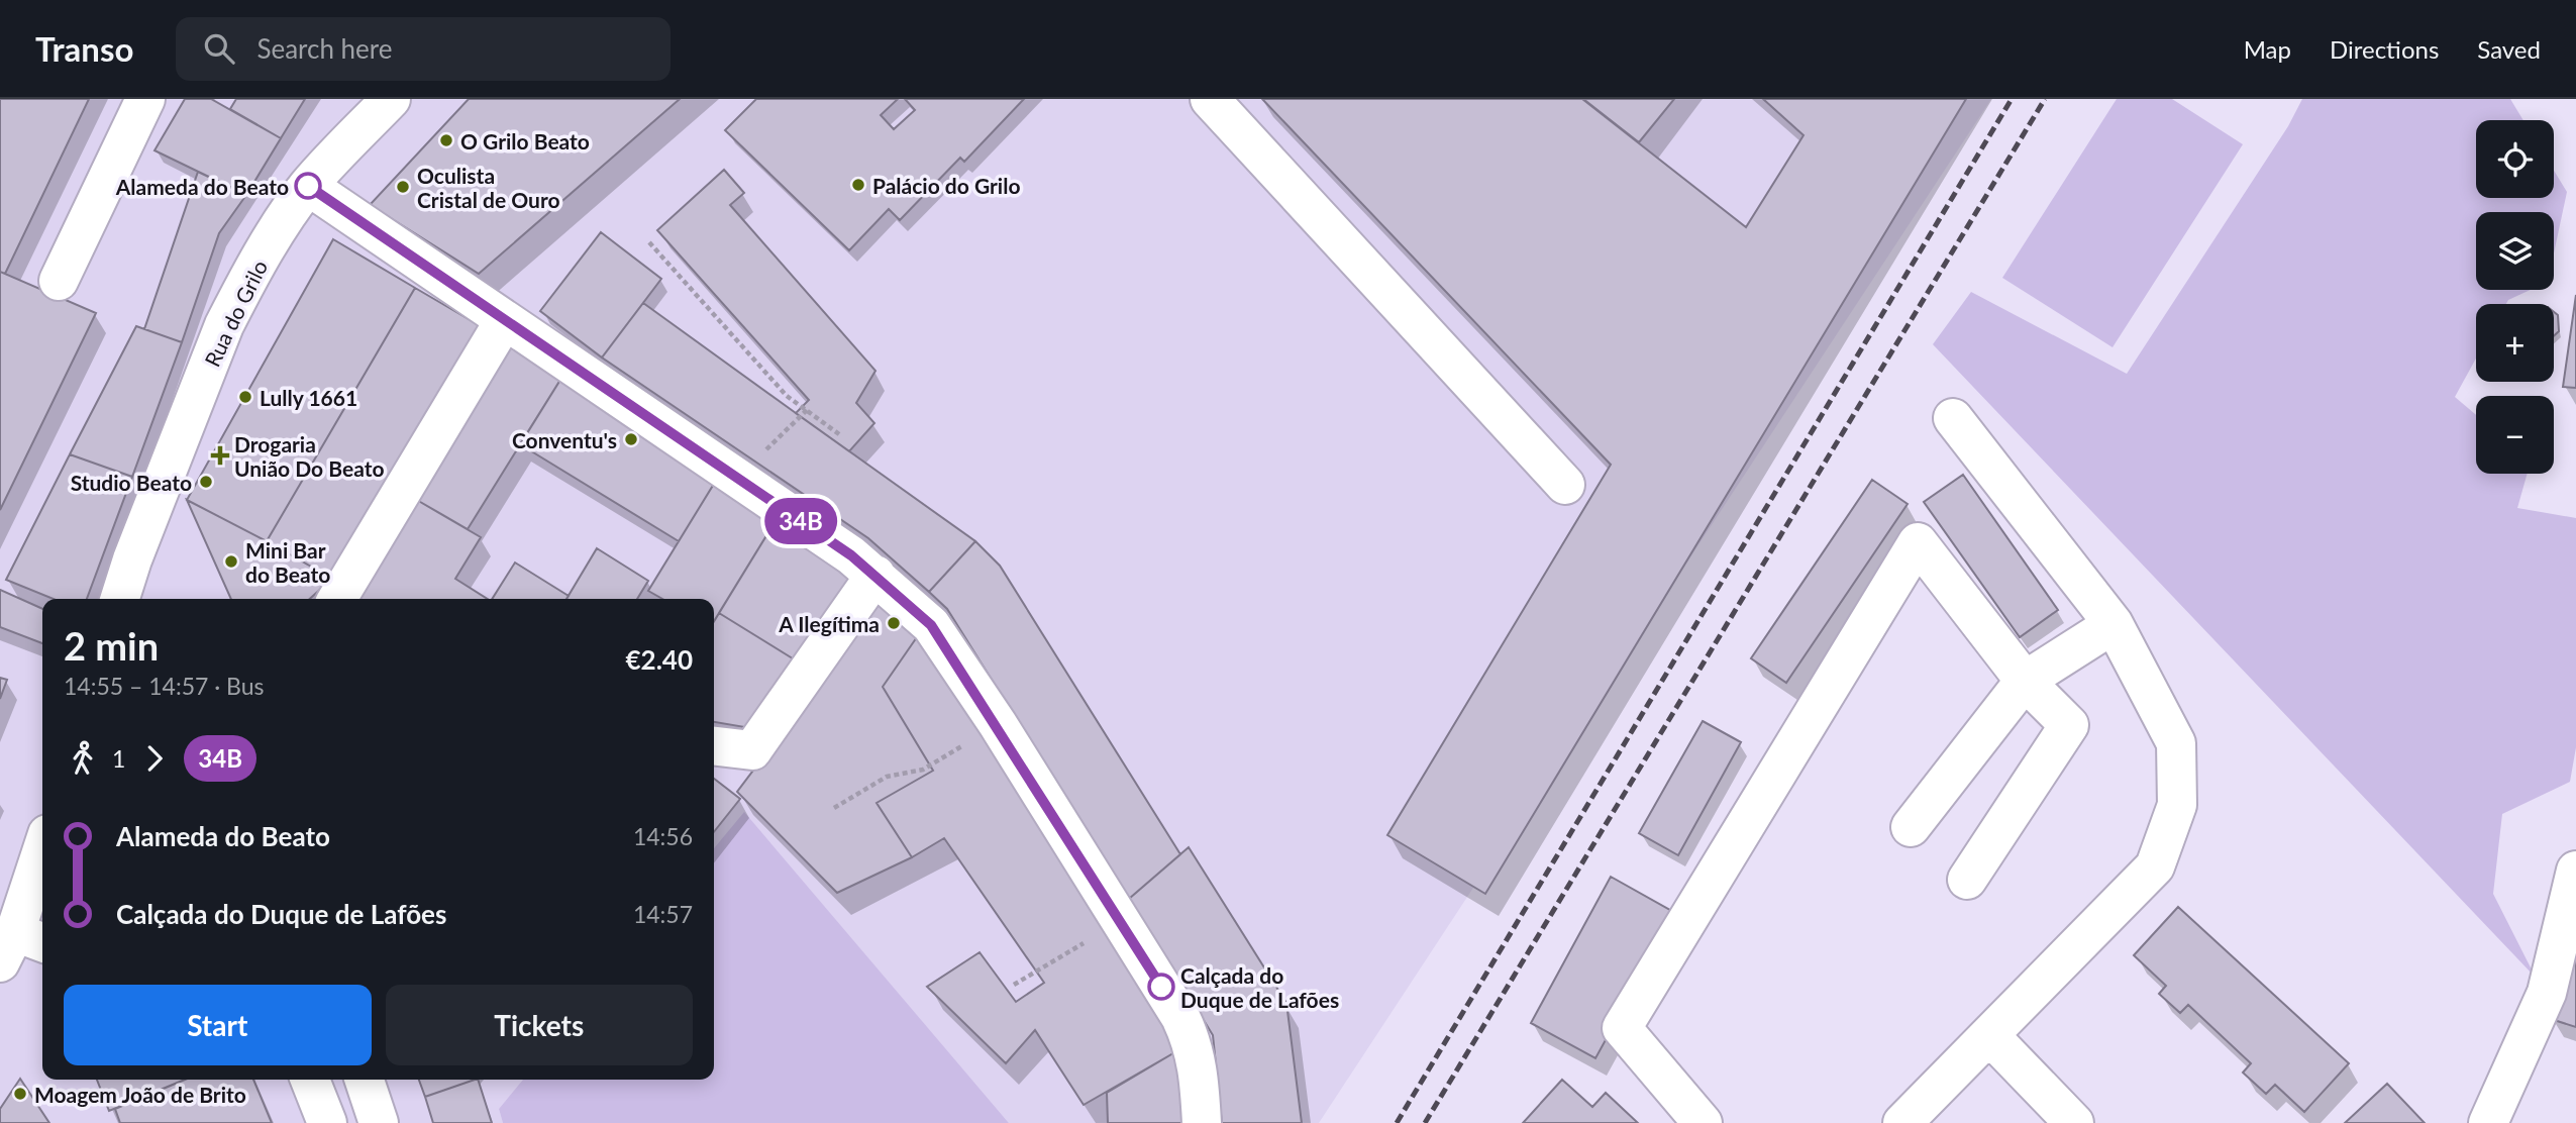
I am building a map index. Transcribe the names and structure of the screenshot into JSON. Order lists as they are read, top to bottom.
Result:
{
  "streets": {
    "street": ["Rua do Grilo"]
  },
  "places": {
    "other": [
      "O Grilo Beato",
      "Palácio do Grilo",
      "Alameda do Beato",
      "Oculista Cristal de Ouro",
      "Lully 1661",
      "Conventu's",
      "Studio Beato",
      "Mini Bar do Beato",
      "A Ilegítima",
      "Calçada do Duque de Lafões",
      "Moagem João de Brito"
    ],
    "health": ["Drogaria União Do Beato"]
  },
  "lines": ["bus line 34B"],
  "page": {
    "header": "Transo",
    "search": "Search here",
    "nav": ["Map", "Directions", "Saved"],
    "on_map": "34B",
    "map_buttons": ["+", "−"],
    "heading": ["2 min", "14:55 – 14:57 · Bus", "€2.40"],
    "legs": ["1", "34B"],
    "list": [
      {
        "name": "Alameda do Beato",
        "value": "14:56"
      },
      {
        "name": "Calçada do Duque de Lafões",
        "value": "14:57"
      }
    ],
    "buttons": ["Start", "Tickets"]
  }
}
